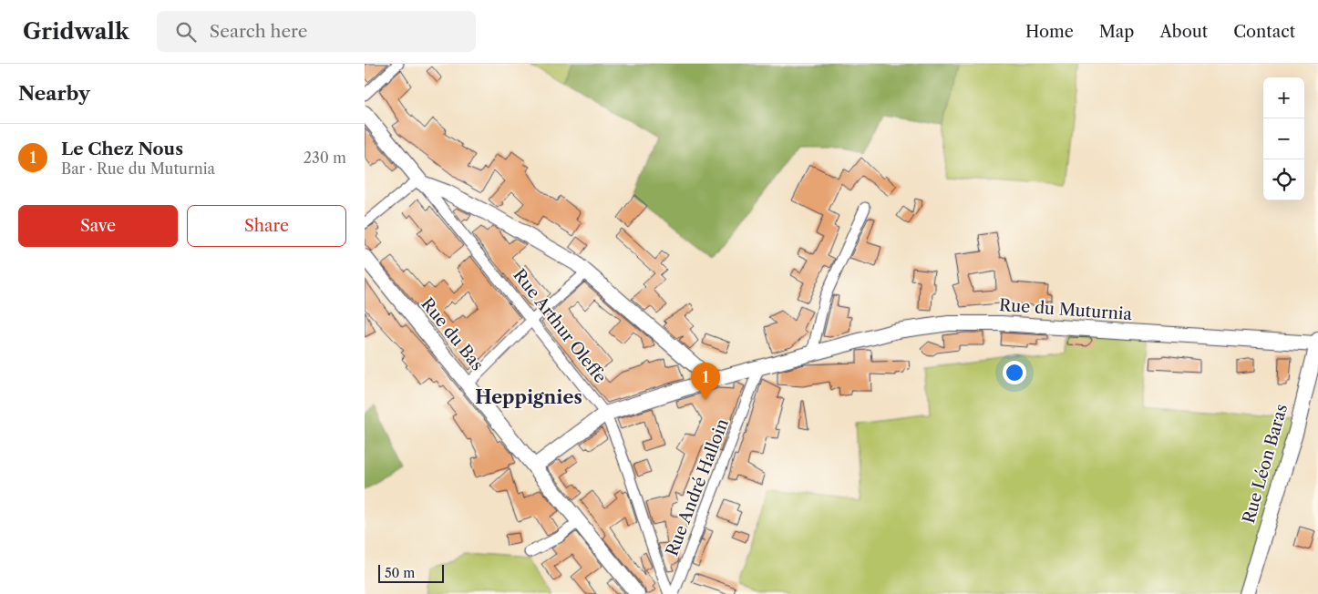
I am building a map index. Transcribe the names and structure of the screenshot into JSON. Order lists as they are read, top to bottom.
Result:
{
  "streets": {
    "street": [
      "Rue du Muturnia",
      "Rue Arthur Oleffe",
      "Rue du Bas",
      "Rue Léon Baras",
      "Rue André Halloin"
    ]
  },
  "crossings": [
    ["Rue du Muturnia", "Rue Arthur Oleffe"],
    ["Rue du Muturnia", "Rue du Bas"],
    ["Rue du Muturnia", "Rue Léon Baras"],
    ["Rue du Muturnia", "Rue André Halloin"]
  ],
  "districts": ["Heppignies"],
  "scale_bar": "50 m",
  "page": {
    "header": "Gridwalk",
    "search": "Search here",
    "nav": [
      "Home",
      "Map",
      "About",
      "Contact"
    ],
    "heading": "Nearby",
    "map_buttons": ["+", "−"],
    "list": [
      {
        "mark": "1",
        "name": "Le Chez Nous",
        "note": "Bar · Rue du Muturnia",
        "value": "230 m"
      }
    ],
    "buttons": ["Save", "Share"],
    "pins": "1",
    "scale": "50 m"
  }
}
